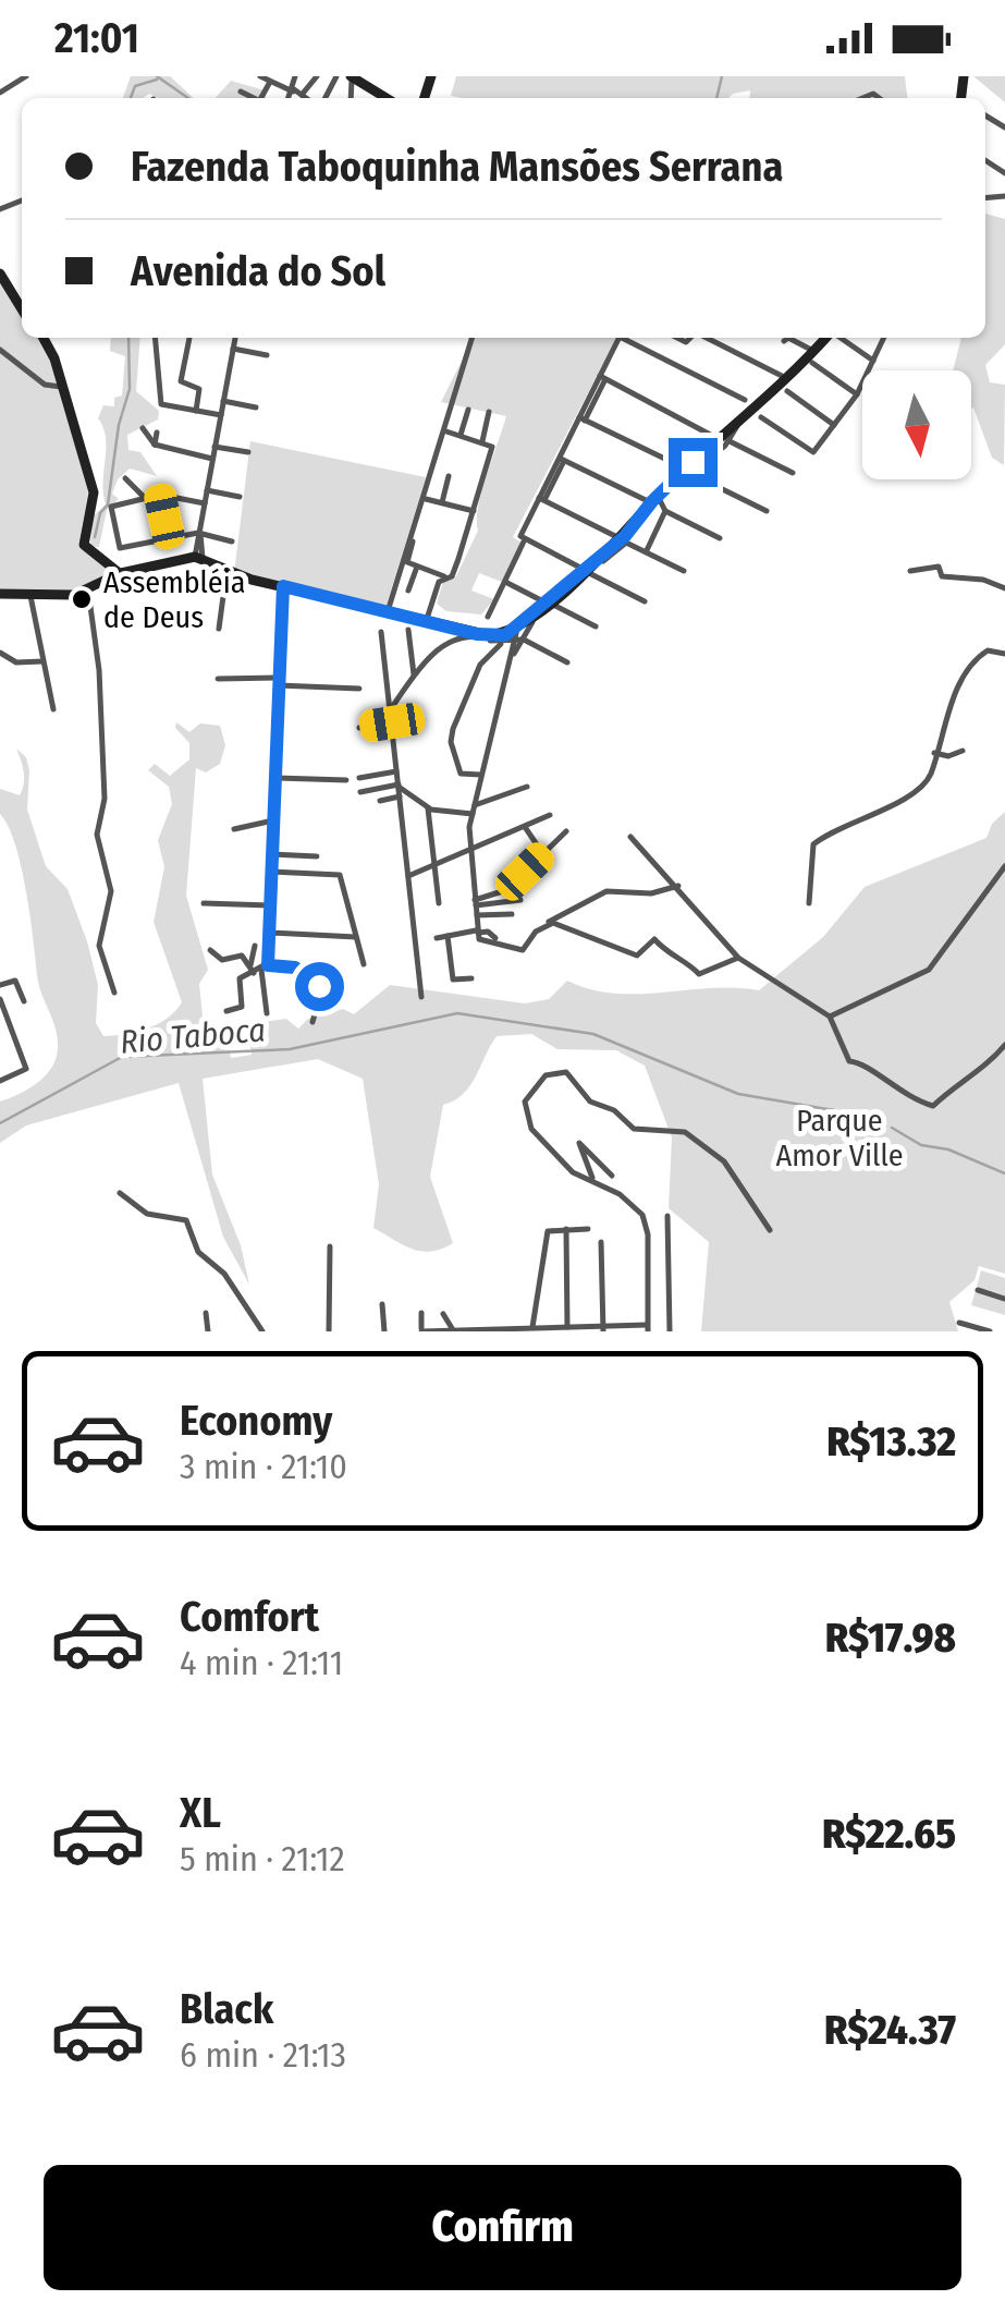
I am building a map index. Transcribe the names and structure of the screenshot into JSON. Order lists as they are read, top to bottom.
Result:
{
  "water": ["Rio Taboca"],
  "parks": ["Parque Amor Ville"],
  "places": ["Assembléia de Deus"],
  "north": "bottom",
  "page": {
    "status": "21:01",
    "banner": ["Fazenda Taboquinha Mansões Serrana", "Avenida do Sol"],
    "list": [
      {
        "name": "Economy",
        "note": "3 min · 21:10",
        "value": "R$13.32"
      },
      {
        "name": "Comfort",
        "note": "4 min · 21:11",
        "value": "R$17.98"
      },
      {
        "name": "XL",
        "note": "5 min · 21:12",
        "value": "R$22.65"
      },
      {
        "name": "Black",
        "note": "6 min · 21:13",
        "value": "R$24.37"
      }
    ],
    "buttons": "Confirm"
  }
}
